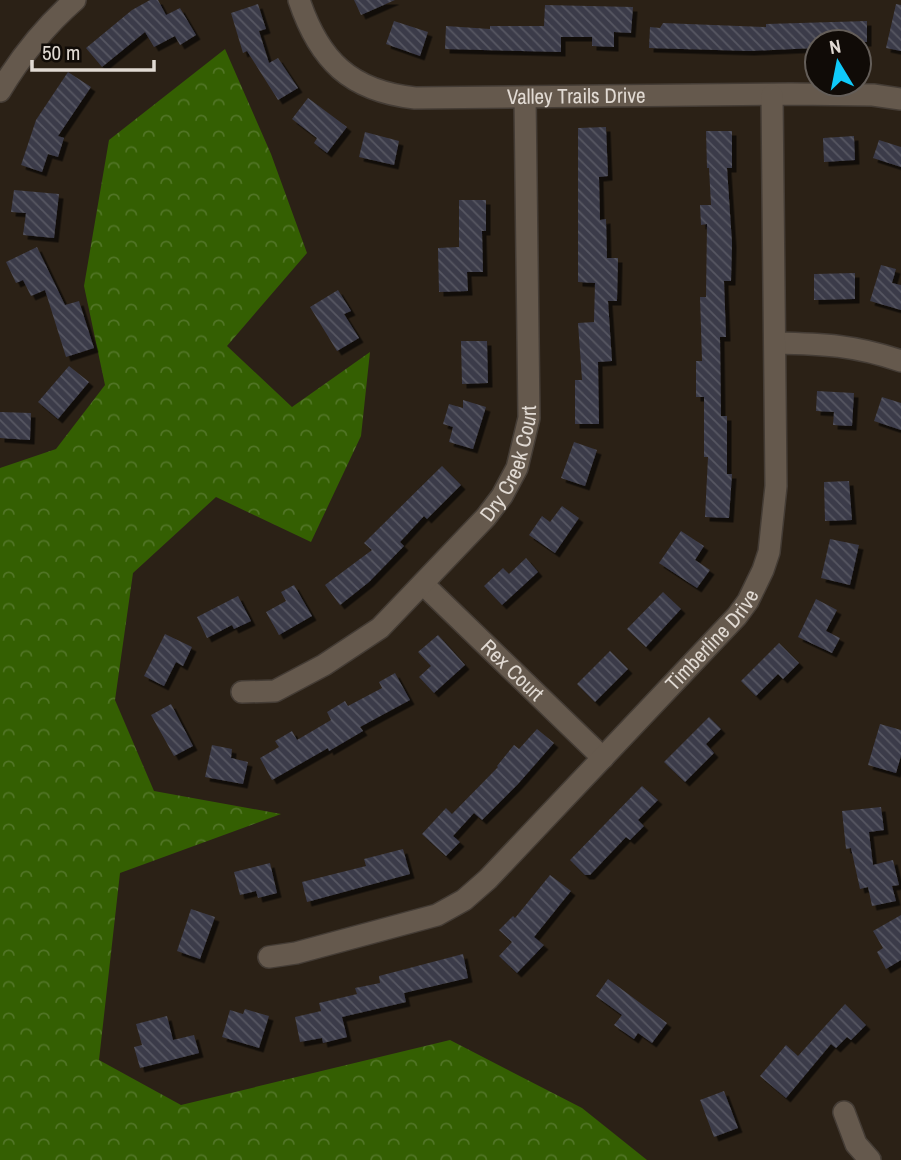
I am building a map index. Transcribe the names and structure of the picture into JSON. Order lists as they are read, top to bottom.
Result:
{
  "streets": {
    "street": [
      "Valley Trails Drive",
      "Dry Creek Court",
      "Timberline Drive",
      "Rex Court"
    ]
  },
  "crossings": [
    ["Valley Trails Drive", "Dry Creek Court"],
    ["Valley Trails Drive", "Timberline Drive"],
    ["Dry Creek Court", "Rex Court"],
    ["Timberline Drive", "Rex Court"]
  ],
  "scale_bar": "50 m",
  "north": "top"
}
